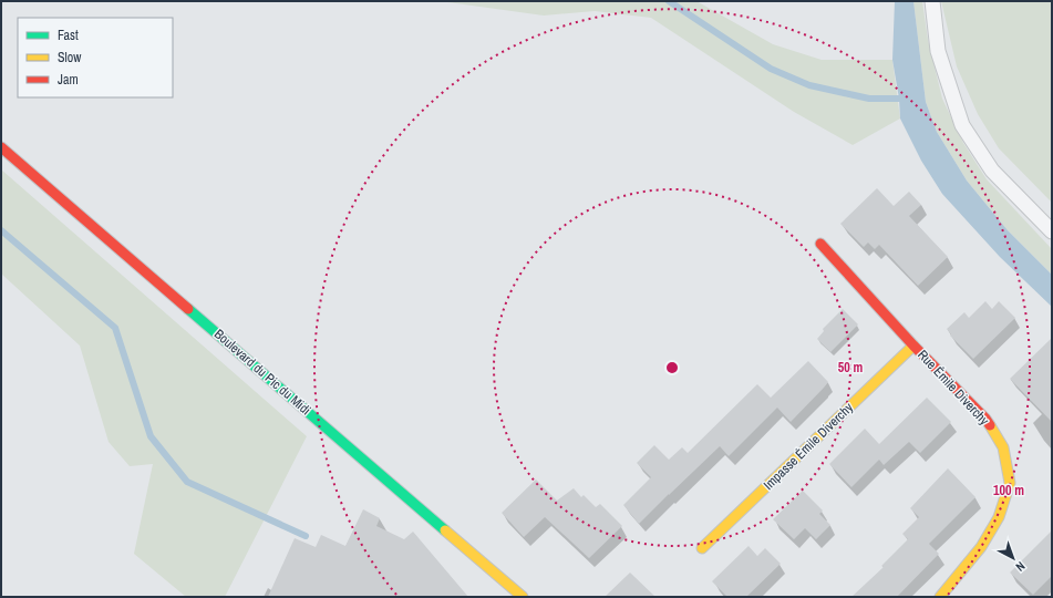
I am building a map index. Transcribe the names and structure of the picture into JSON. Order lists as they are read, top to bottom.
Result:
{
  "streets": {
    "street": ["Boulevard du Pic du Midi", "Rue Émile Diverchy", "Impasse Émile Diverchy"]
  },
  "crossings": [
    ["Rue Émile Diverchy", "Impasse Émile Diverchy"]
  ],
  "legend": ["Fast", "Slow", "Jam"],
  "north": "bottom right",
  "rings": ["50 m", "100 m"]
}
